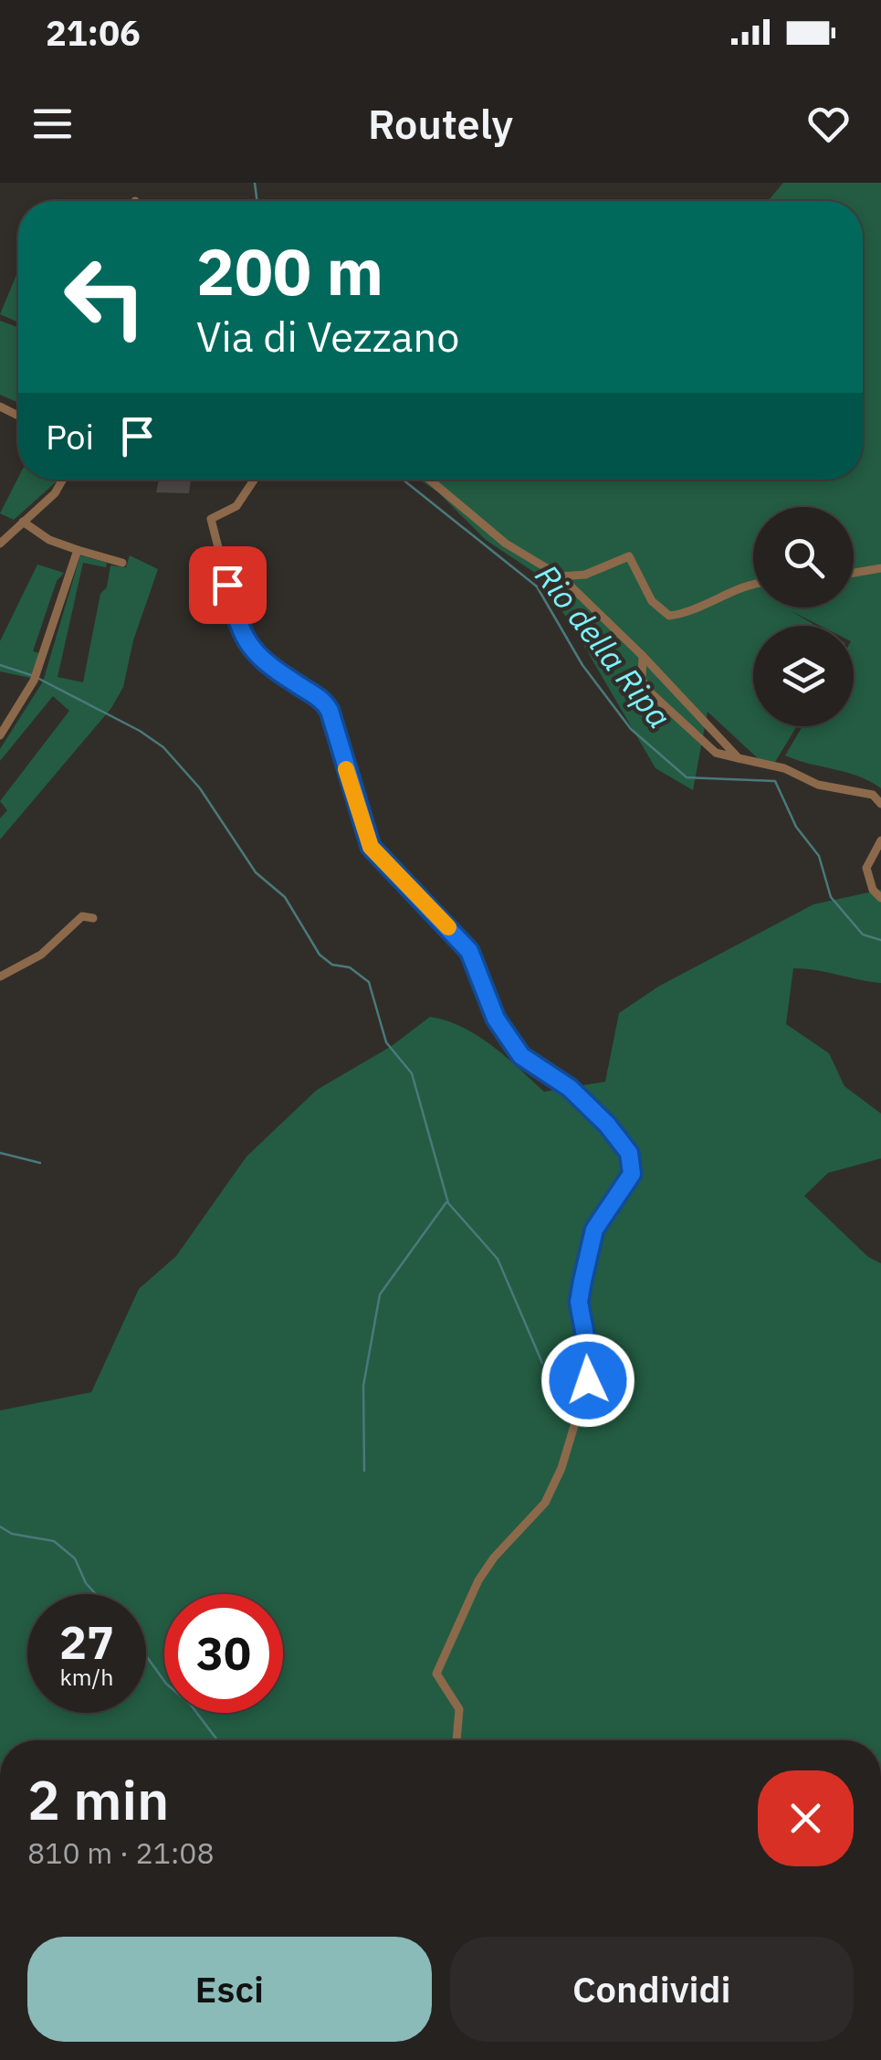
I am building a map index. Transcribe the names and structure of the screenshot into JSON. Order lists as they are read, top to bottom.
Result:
{
  "water": ["Rio della Ripa"],
  "page": {
    "status": "21:06",
    "header": "Routely",
    "turn": ["200 m", "Via di Vezzano"],
    "then": "Poi",
    "speed": "27 km/h",
    "limit": "30",
    "heading": ["2 min", "810 m · 21:08"],
    "buttons": ["Esci", "Condividi"]
  }
}
